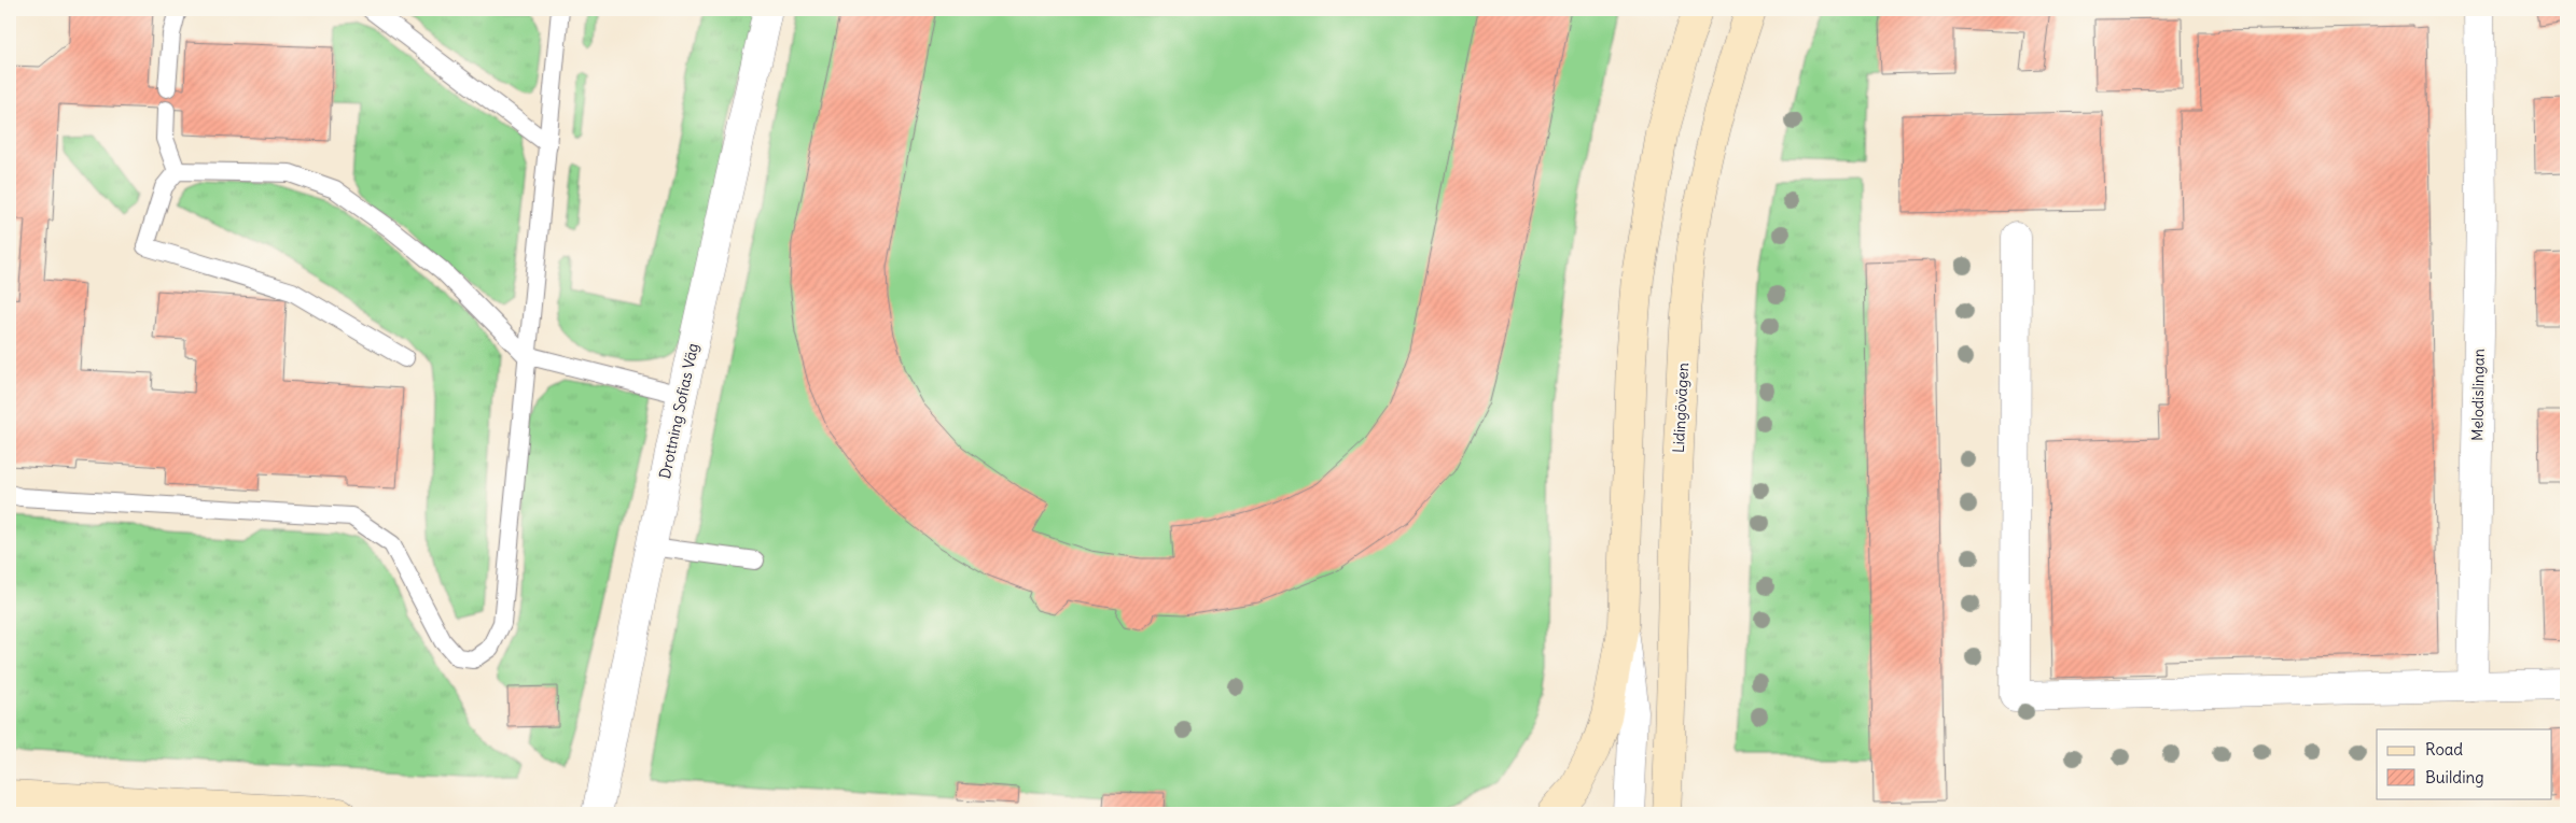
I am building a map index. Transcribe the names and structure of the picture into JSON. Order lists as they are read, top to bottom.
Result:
{
  "streets": {
    "main road": ["Lidingövägen"],
    "street": ["Melodislingan", "Drottning Sofias Väg"]
  },
  "legend": ["Road", "Building"]
}
